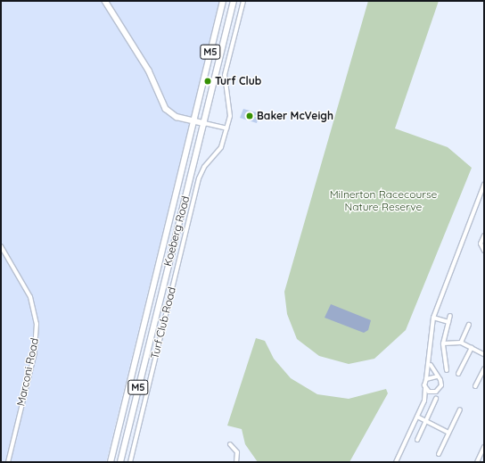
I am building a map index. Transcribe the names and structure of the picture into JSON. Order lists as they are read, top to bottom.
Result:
{
  "streets": {
    "main road": ["M5", "Koeberg Road"],
    "street": ["Turf Club Road", "Marconi Road"]
  },
  "parks": ["Milnerton Racecourse Nature Reserve"],
  "places": ["Turf Club", "Baker McVeigh"]
}
